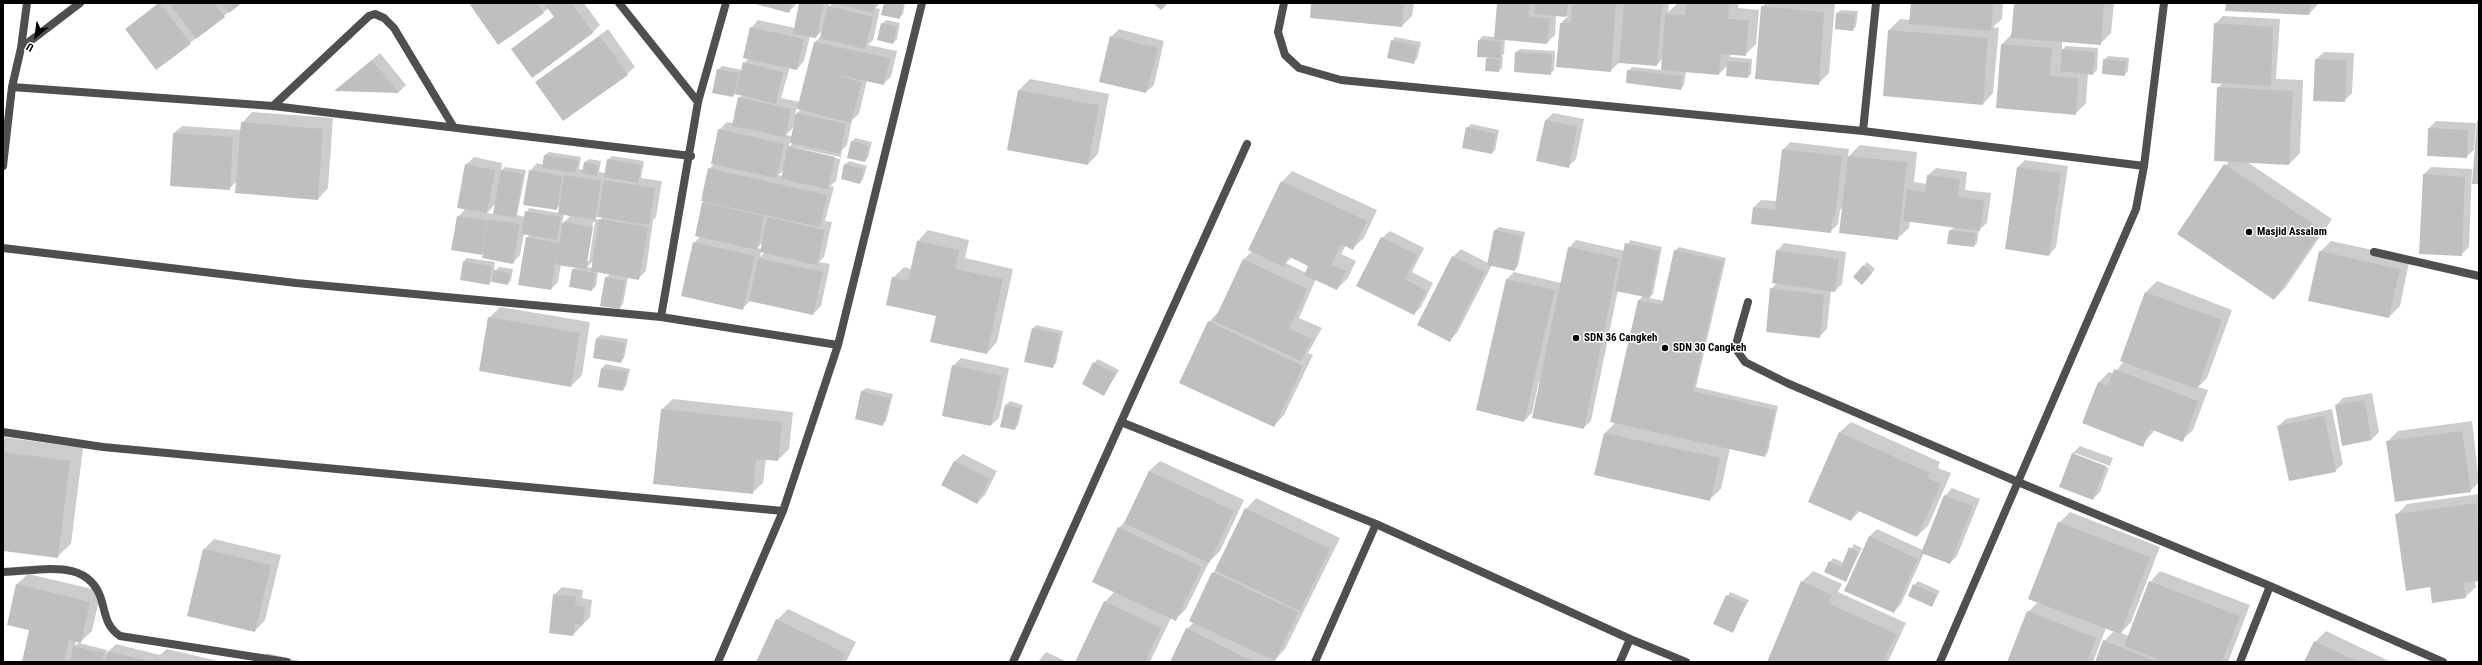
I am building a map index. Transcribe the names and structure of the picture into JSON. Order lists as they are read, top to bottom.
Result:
{
  "places": ["Masjid Assalam", "SDN 36 Cangkeh", "SDN 30 Cangkeh"],
  "north": "bottom left"
}
